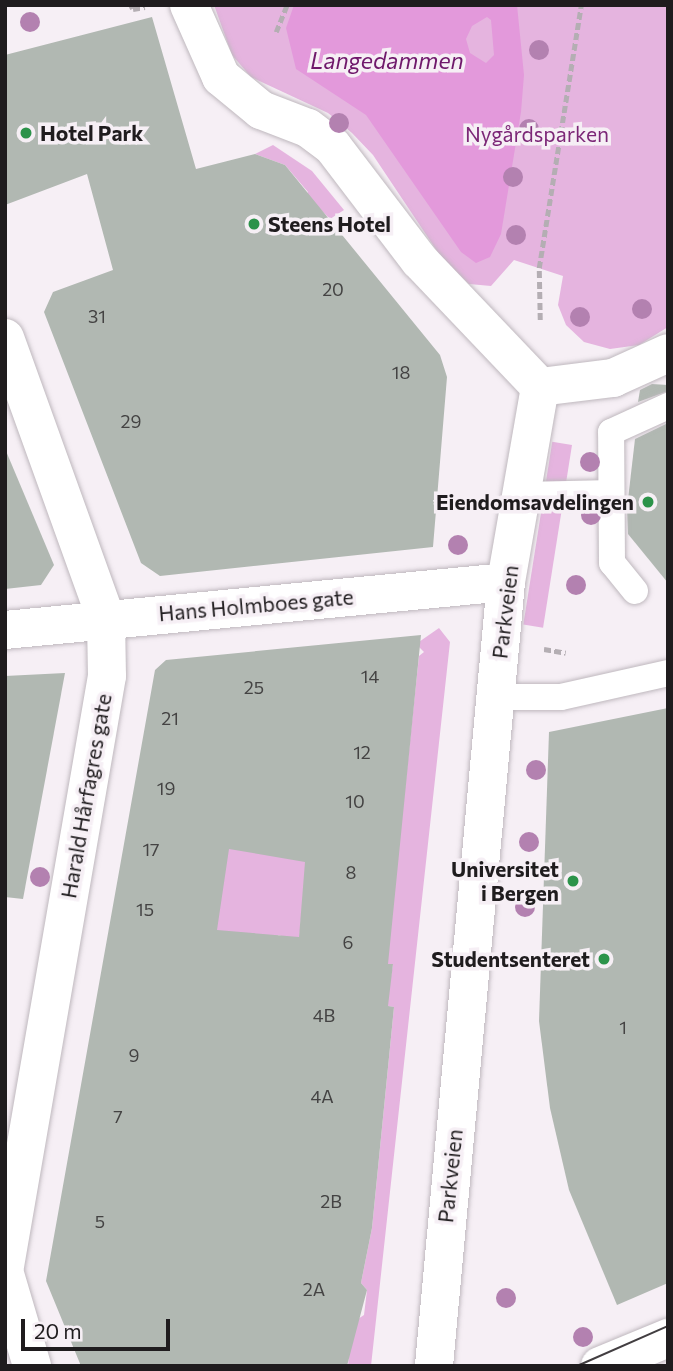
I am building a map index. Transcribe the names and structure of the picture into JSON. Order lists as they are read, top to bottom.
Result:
{
  "streets": {
    "street": ["Hans Holmboes gate", "Parkveien", "Harald Hårfagres gate"]
  },
  "crossings": [
    ["Hans Holmboes gate", "Parkveien"],
    ["Hans Holmboes gate", "Harald Hårfagres gate"]
  ],
  "water": ["Langedammen"],
  "parks": ["Nygårdsparken"],
  "places": [
    "Hotel Park",
    "Steens Hotel",
    "Eiendomsavdelingen",
    "Universitet i Bergen",
    "Studentsenteret"
  ],
  "house_numbers": [
    "20",
    "31",
    "18",
    "29",
    "14",
    "25",
    "21",
    "12",
    "19",
    "10",
    "17",
    "8",
    "15",
    "6",
    "4B",
    "1",
    "9",
    "4A",
    "7",
    "2B",
    "5",
    "2A"
  ],
  "scale_bar": "20 m"
}
